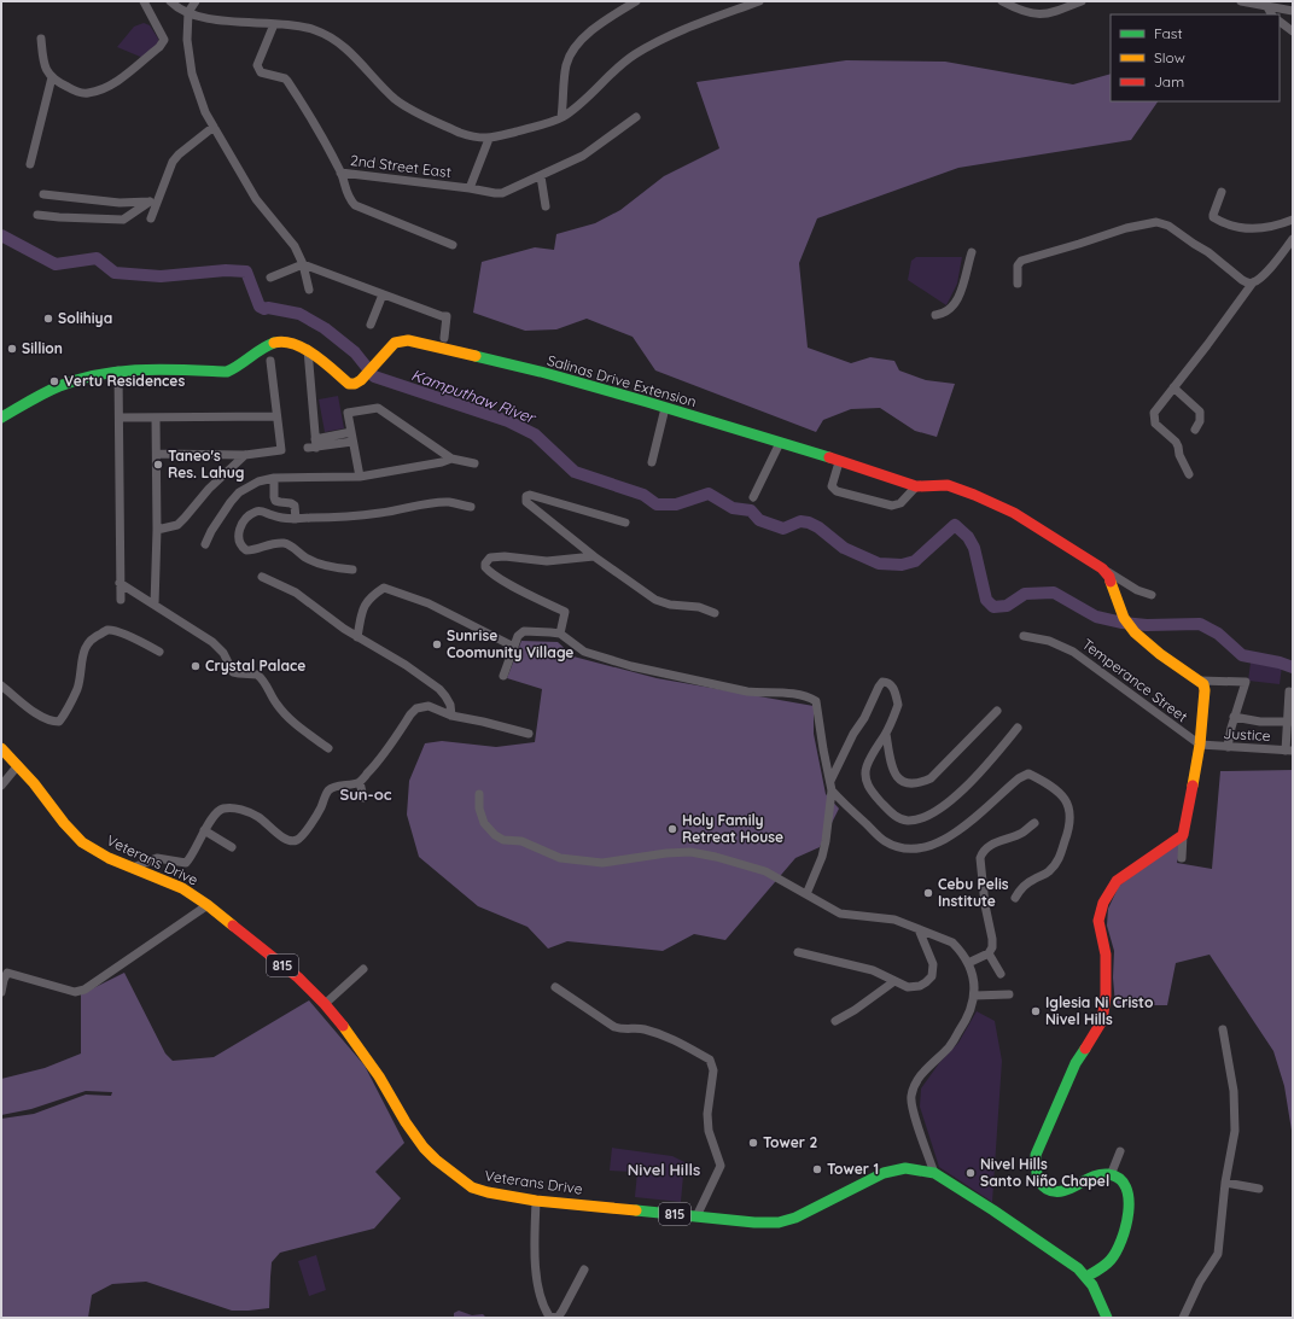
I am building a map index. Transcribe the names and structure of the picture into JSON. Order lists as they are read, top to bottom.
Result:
{
  "streets": {
    "street": [
      "2nd Street East",
      "Salinas Drive Extension",
      "Temperance Street",
      "Justice",
      "Veterans Drive",
      "815"
    ]
  },
  "crossings": [
    ["Temperance Street", "Justice"],
    ["Veterans Drive", "815"]
  ],
  "districts": ["Sun-oc", "Nivel Hills"],
  "water": ["Kamputhaw River"],
  "places": [
    "Solihiya",
    "Sillion",
    "Vertu Residences",
    "Taneo's Res. Lahug",
    "Sunrise Coomunity Village",
    "Crystal Palace",
    "Holy Family Retreat House",
    "Cebu Pelis Institute",
    "Iglesia Ni Cristo Nivel Hills",
    "Tower 2",
    "Tower 1",
    "Nivel Hills Santo Niño Chapel"
  ],
  "legend": ["Fast", "Slow", "Jam"]
}
